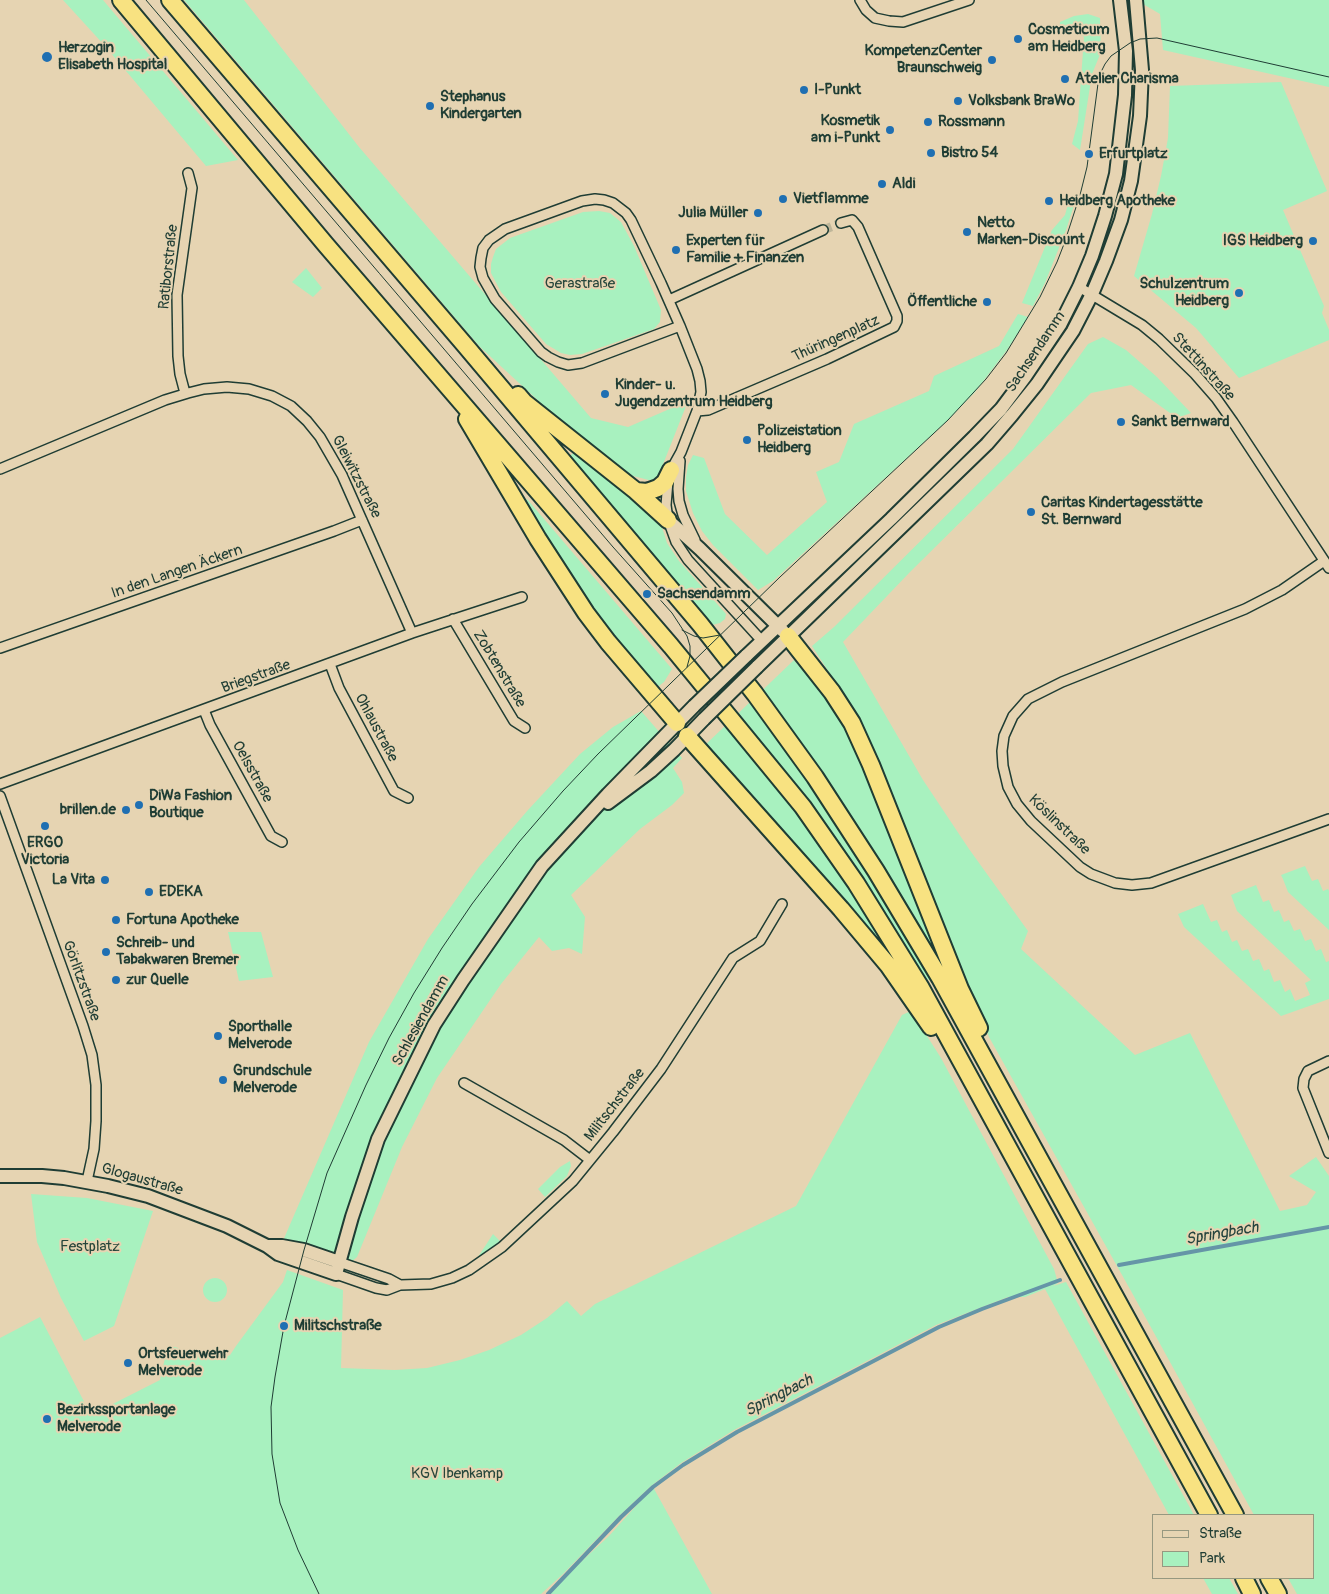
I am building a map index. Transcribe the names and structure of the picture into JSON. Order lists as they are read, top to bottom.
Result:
{
  "streets": {
    "street": [
      "Ratiborstraße",
      "Thüringenplatz",
      "Sachsendamm",
      "Stettinstraße",
      "Gleiwitzstraße",
      "In den Langen Äckern",
      "Zobtenstraße",
      "Briegstraße",
      "Ohlaustraße",
      "Oelsstraße",
      "Köslinstraße",
      "Görlitzstraße",
      "Schlesiendamm",
      "Militschstraße",
      "Glogaustraße"
    ]
  },
  "crossings": [
    ["Ratiborstraße", "Gleiwitzstraße"],
    ["Sachsendamm", "Stettinstraße"],
    ["Sachsendamm", "Schlesiendamm"],
    ["Stettinstraße", "Köslinstraße"],
    ["Gleiwitzstraße", "In den Langen Äckern"],
    ["Gleiwitzstraße", "Briegstraße"],
    ["Zobtenstraße", "Briegstraße"],
    ["Briegstraße", "Ohlaustraße"],
    ["Briegstraße", "Oelsstraße"],
    ["Görlitzstraße", "Glogaustraße"],
    ["Schlesiendamm", "Militschstraße"],
    ["Schlesiendamm", "Glogaustraße"],
    ["Militschstraße", "Glogaustraße"]
  ],
  "water": ["Springbach"],
  "parks": ["Gerastraße", "Festplatz", "KGV Ibenkamp"],
  "places": [
    "Cosmeticum am Heidberg",
    "Herzogin Elisabeth Hospital",
    "KompetenzCenter Braunschweig",
    "Atelier Charisma",
    "I-Punkt",
    "Volksbank BraWo",
    "Stephanus Kindergarten",
    "Rossmann",
    "Kosmetik am i-Punkt",
    "Bistro 54",
    "Erfurtplatz",
    "Aldi",
    "Vietflamme",
    "Heidberg Apotheke",
    "Julia Müller",
    "Netto Marken-Discount",
    "IGS Heidberg",
    "Experten für Familie + Finanzen",
    "Schulzentrum Heidberg",
    "Öffentliche",
    "Kinder- u. Jugendzentrum Heidberg",
    "Sankt Bernward",
    "Polizeistation Heidberg",
    "Caritas Kindertagesstätte St. Bernward",
    "Sachsendamm",
    "DiWa Fashion Boutique",
    "brillen.de",
    "ERGO Victoria",
    "La Vita",
    "EDEKA",
    "Fortuna Apotheke",
    "Schreib- und Tabakwaren Bremer",
    "zur Quelle",
    "Sporthalle Melverode",
    "Grundschule Melverode",
    "Militschstraße",
    "Ortsfeuerwehr Melverode",
    "Bezirkssportanlage Melverode"
  ],
  "legend": ["Straße", "Park"]
}
